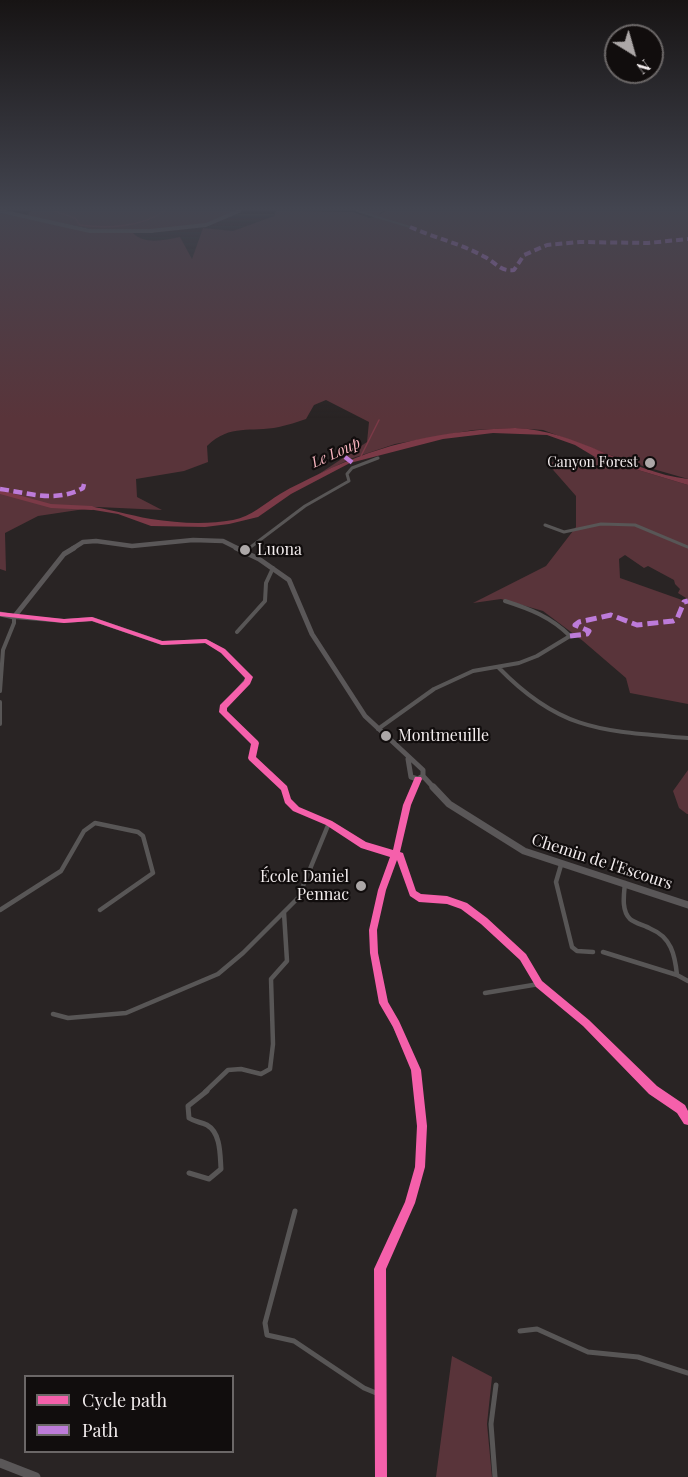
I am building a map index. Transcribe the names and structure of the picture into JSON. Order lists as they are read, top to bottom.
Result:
{
  "streets": {
    "street": ["Chemin de l'Escours"]
  },
  "water": ["Le Loup"],
  "places": [
    "Canyon Forest",
    "Luona",
    "Montmeuille",
    "École Daniel Pennac"
  ],
  "legend": ["Cycle path", "Path"],
  "north": "bottom right"
}
